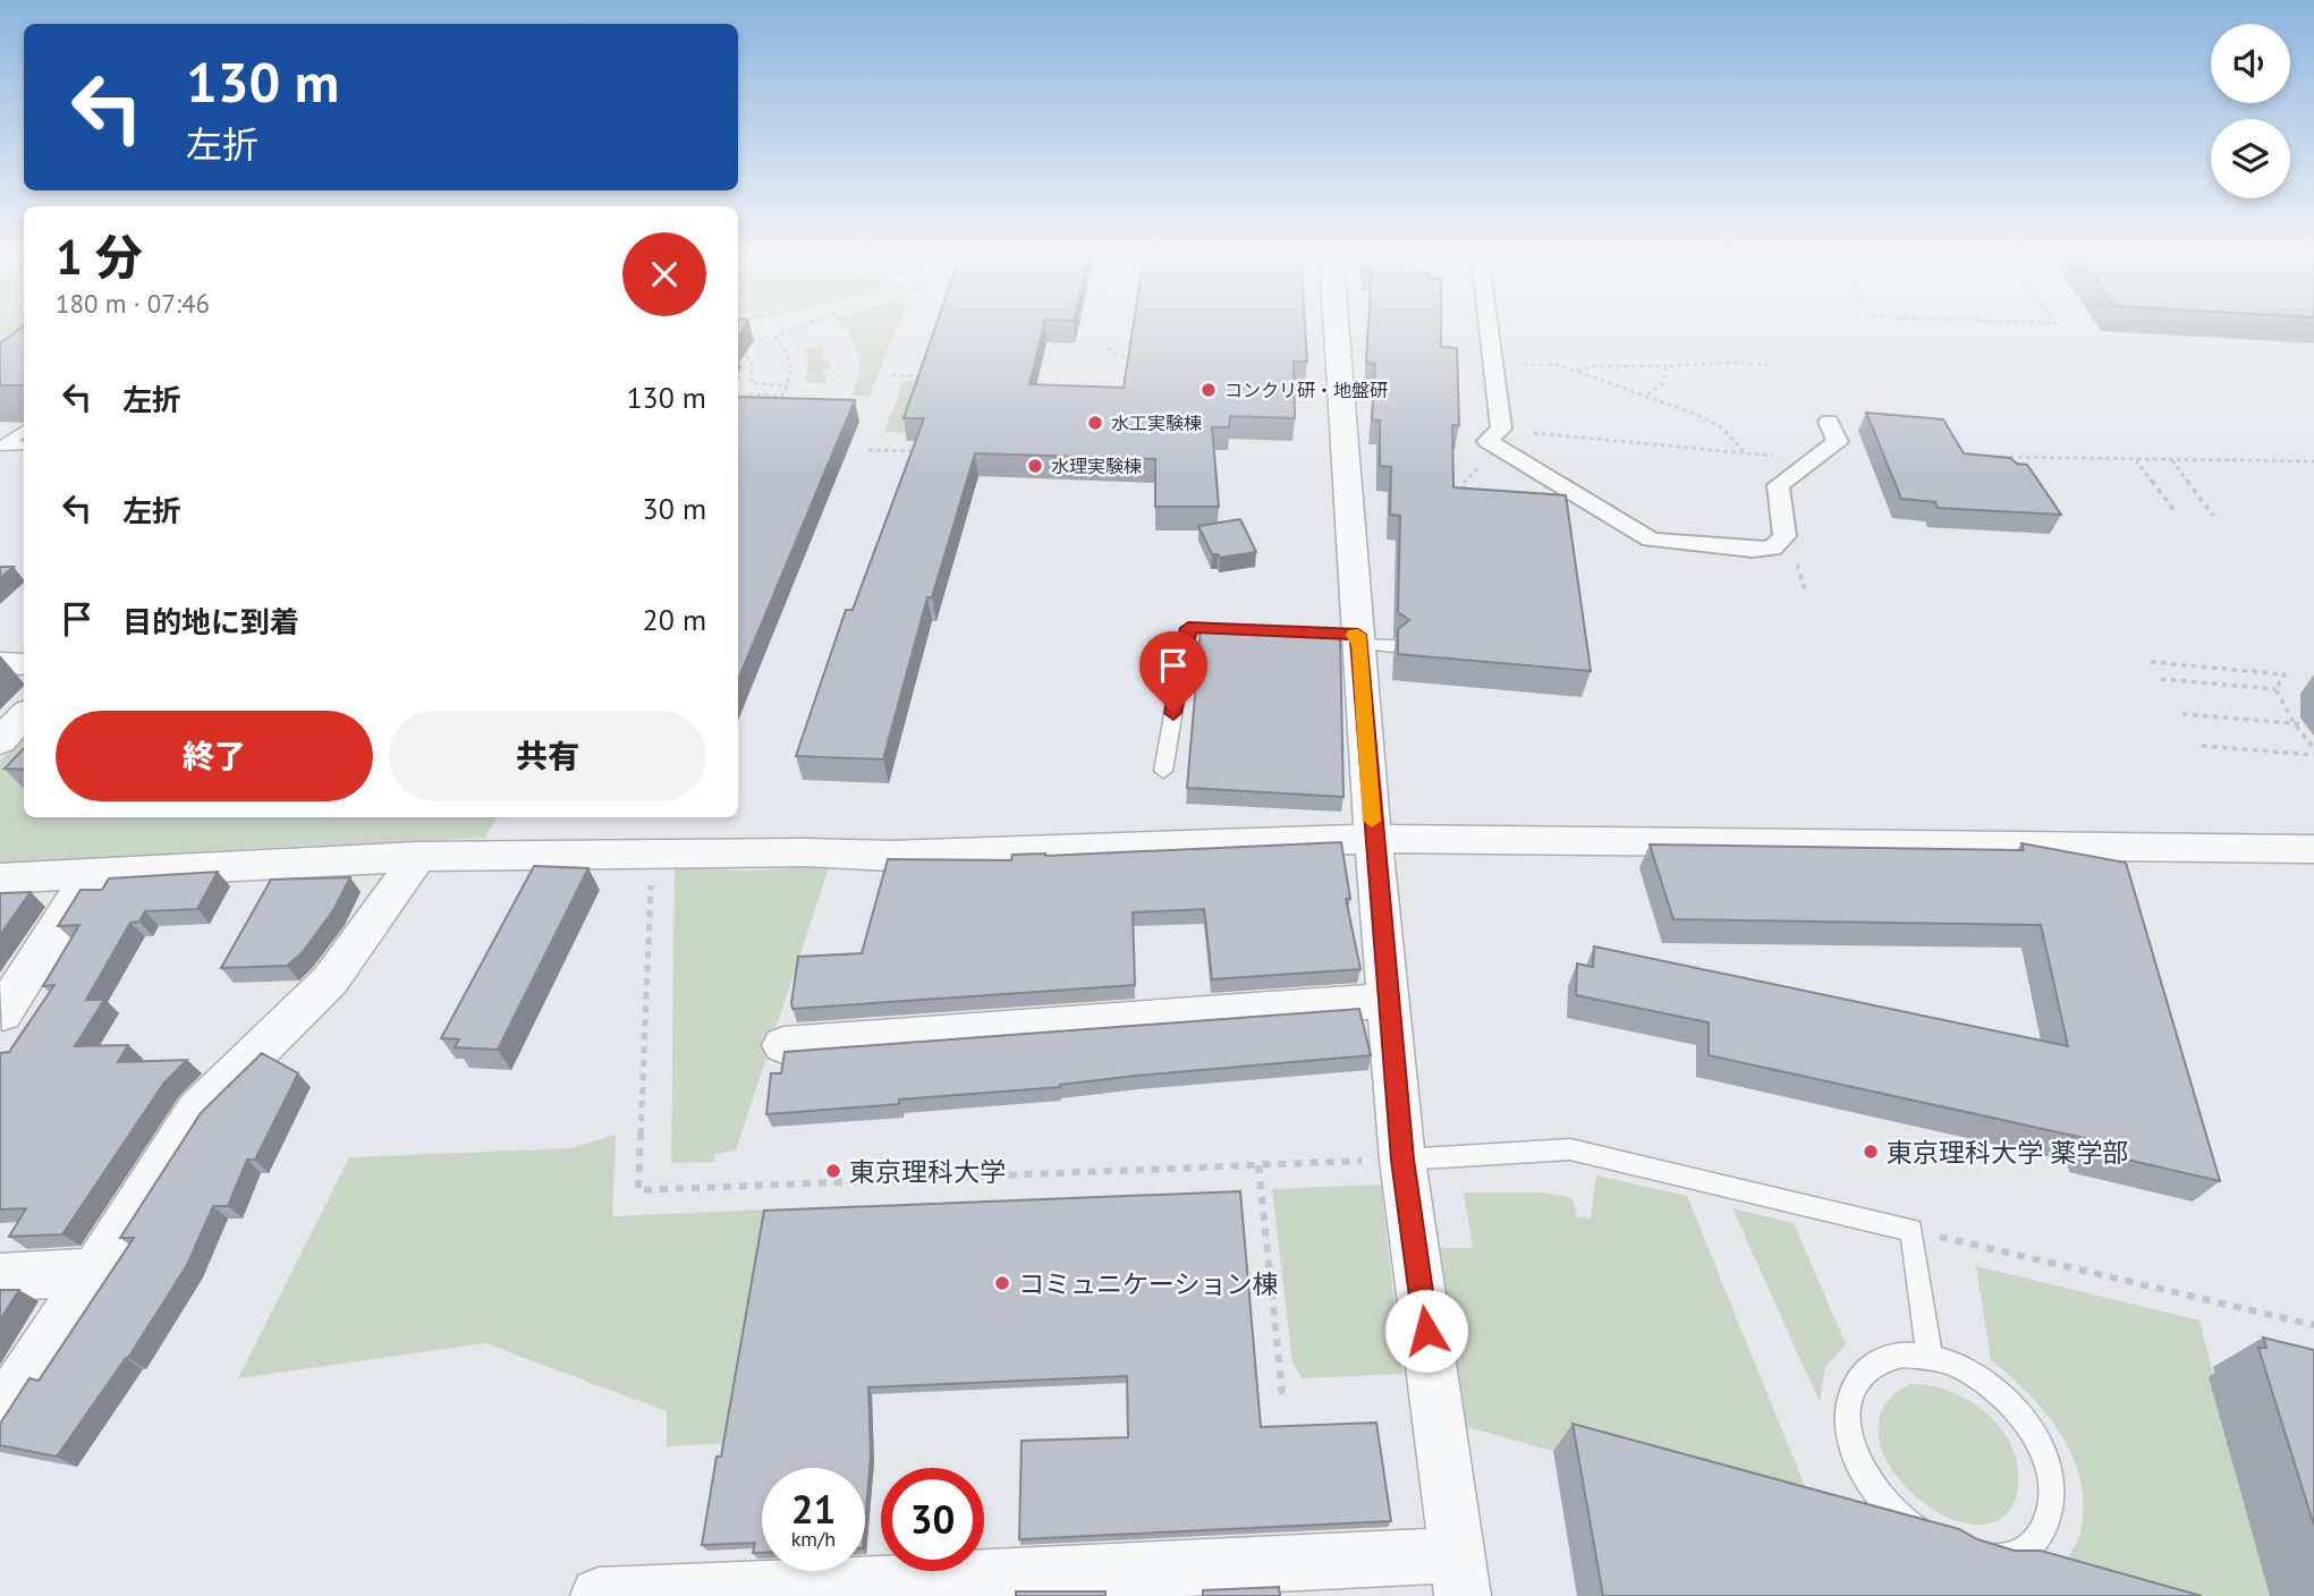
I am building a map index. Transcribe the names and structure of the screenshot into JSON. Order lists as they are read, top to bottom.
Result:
{
  "places": [
    "コンクリ研・地盤研",
    "水工実験棟",
    "水理実験棟",
    "東京理科大学 薬学部",
    "東京理科大学",
    "コミュニケーション棟"
  ],
  "page": {
    "turn": ["130 m", "左折"],
    "heading": ["1 分", "180 m · 07:46"],
    "list": [
      {
        "name": "左折",
        "value": "130 m"
      },
      {
        "name": "左折",
        "value": "30 m"
      },
      {
        "name": "目的地に到着",
        "value": "20 m"
      }
    ],
    "buttons": ["終了", "共有"],
    "speed": "21 km/h",
    "limit": "30"
  }
}
